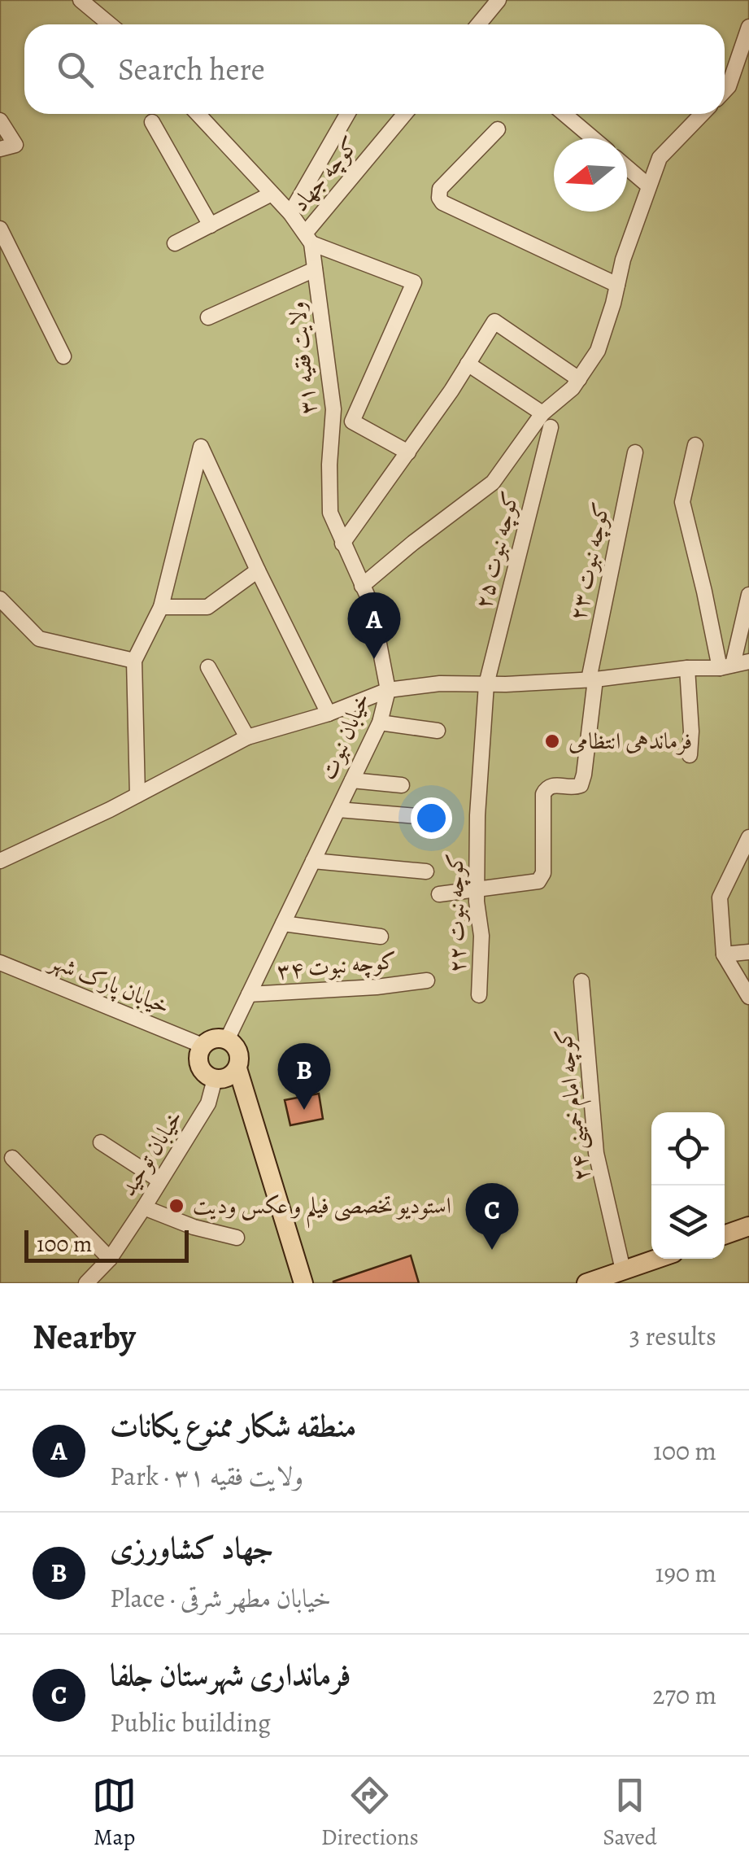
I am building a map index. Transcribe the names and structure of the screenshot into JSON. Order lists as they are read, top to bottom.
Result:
{
  "streets": {
    "street": [
      "کوچه جهاد",
      "ولایت فقیه ۳۱",
      "کوچه نبوت ۲۵",
      "کوچه نبوت ۲۳",
      "خیابان نبوت",
      "کوچه نبوت ۲۲",
      "کوچه نبوت ۳۴",
      "خیابان پارک شهر",
      "کوچه امام خمینی ۲۴",
      "خیابان توحید"
    ]
  },
  "crossings": [
    ["کوچه جهاد", "ولایت فقیه ۳۱"],
    ["ولایت فقیه ۳۱", "خیابان نبوت"],
    ["کوچه نبوت ۲۵", "خیابان نبوت"],
    ["کوچه نبوت ۲۵", "کوچه نبوت ۲۲"],
    ["کوچه نبوت ۲۳", "خیابان نبوت"],
    ["کوچه نبوت ۲۳", "کوچه نبوت ۲۲"],
    ["خیابان نبوت", "کوچه نبوت ۲۲"],
    ["خیابان نبوت", "کوچه نبوت ۳۴"],
    ["خیابان نبوت", "خیابان پارک شهر"],
    ["خیابان نبوت", "خیابان توحید"],
    ["خیابان پارک شهر", "خیابان توحید"]
  ],
  "places": ["فرماندهی انتظامی", "استودیو تخصصی فیلم و عکس ودیت"],
  "scale_bar": "100 m",
  "north": "left",
  "page": {
    "search": "Search here",
    "pins": ["A", "B", "C"],
    "scale": "100 m",
    "heading": ["Nearby", "3 results"],
    "list": [
      {
        "mark": "A",
        "name": "منطقه شکار ممنوع یکانات",
        "note": "Park · ولایت فقیه ۳۱",
        "value": "100 m"
      },
      {
        "mark": "B",
        "name": "جهاد کشاورزی",
        "note": "Place · خیابان مطهر شرقی",
        "value": "190 m"
      },
      {
        "mark": "C",
        "name": "فرمانداری شهرستان جلفا",
        "note": "Public building",
        "value": "270 m"
      }
    ],
    "nav": ["Map", "Directions", "Saved"]
  }
}
